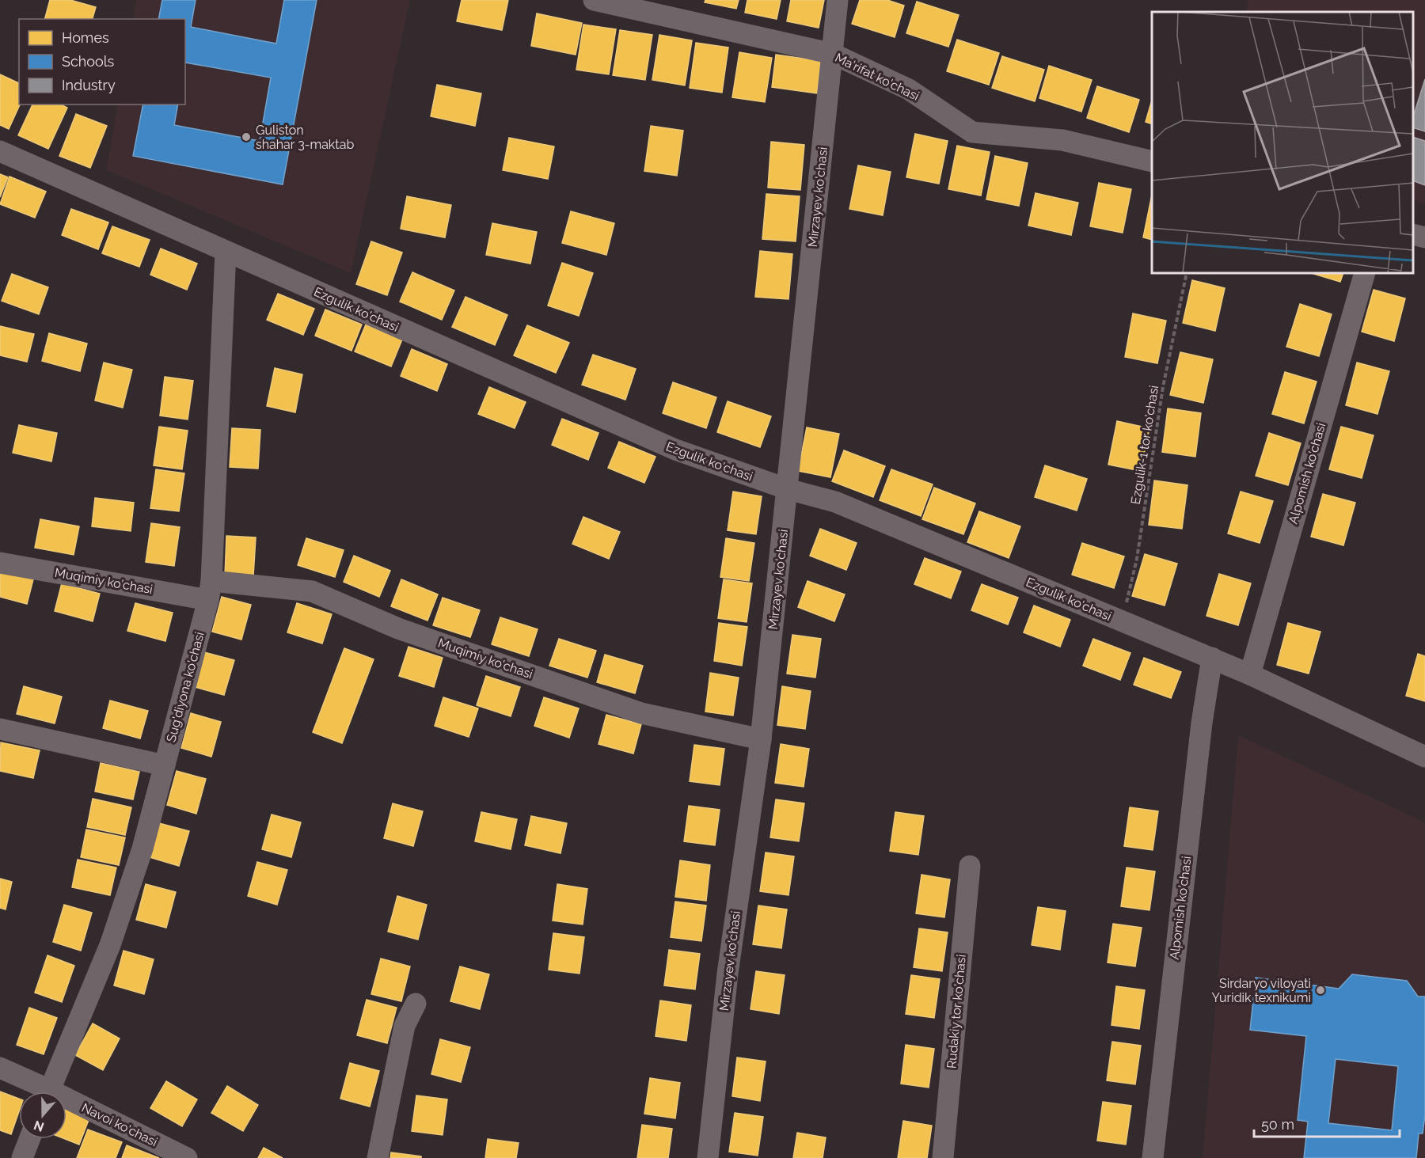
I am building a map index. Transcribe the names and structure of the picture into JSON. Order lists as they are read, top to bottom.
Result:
{
  "streets": {
    "street": [
      "Ma'rifat ko'chasi",
      "Mirzayev ko'chasi",
      "Ezgulik ko'chasi",
      "Alpomish ko'chasi",
      "Muqimiy ko'chasi",
      "Sug'diyona ko'chasi",
      "Rudakiy tor ko'chasi",
      "Navoi ko'chasi"
    ],
    "path": ["Ezgulik-1 tor ko'chasi"]
  },
  "crossings": [
    ["Ma'rifat ko'chasi", "Mirzayev ko'chasi"],
    ["Mirzayev ko'chasi", "Ezgulik ko'chasi"],
    ["Mirzayev ko'chasi", "Muqimiy ko'chasi"],
    ["Ezgulik ko'chasi", "Ezgulik-1 tor ko'chasi"],
    ["Ezgulik ko'chasi", "Alpomish ko'chasi"],
    ["Ezgulik ko'chasi", "Sug'diyona ko'chasi"],
    ["Muqimiy ko'chasi", "Sug'diyona ko'chasi"]
  ],
  "places": ["Guliston shahar 3-maktab", "Sirdaryo viloyati Yuridik texnikumi"],
  "legend": ["Homes", "Schools", "Industry"],
  "scale_bar": "50 m",
  "north": "bottom"
}
